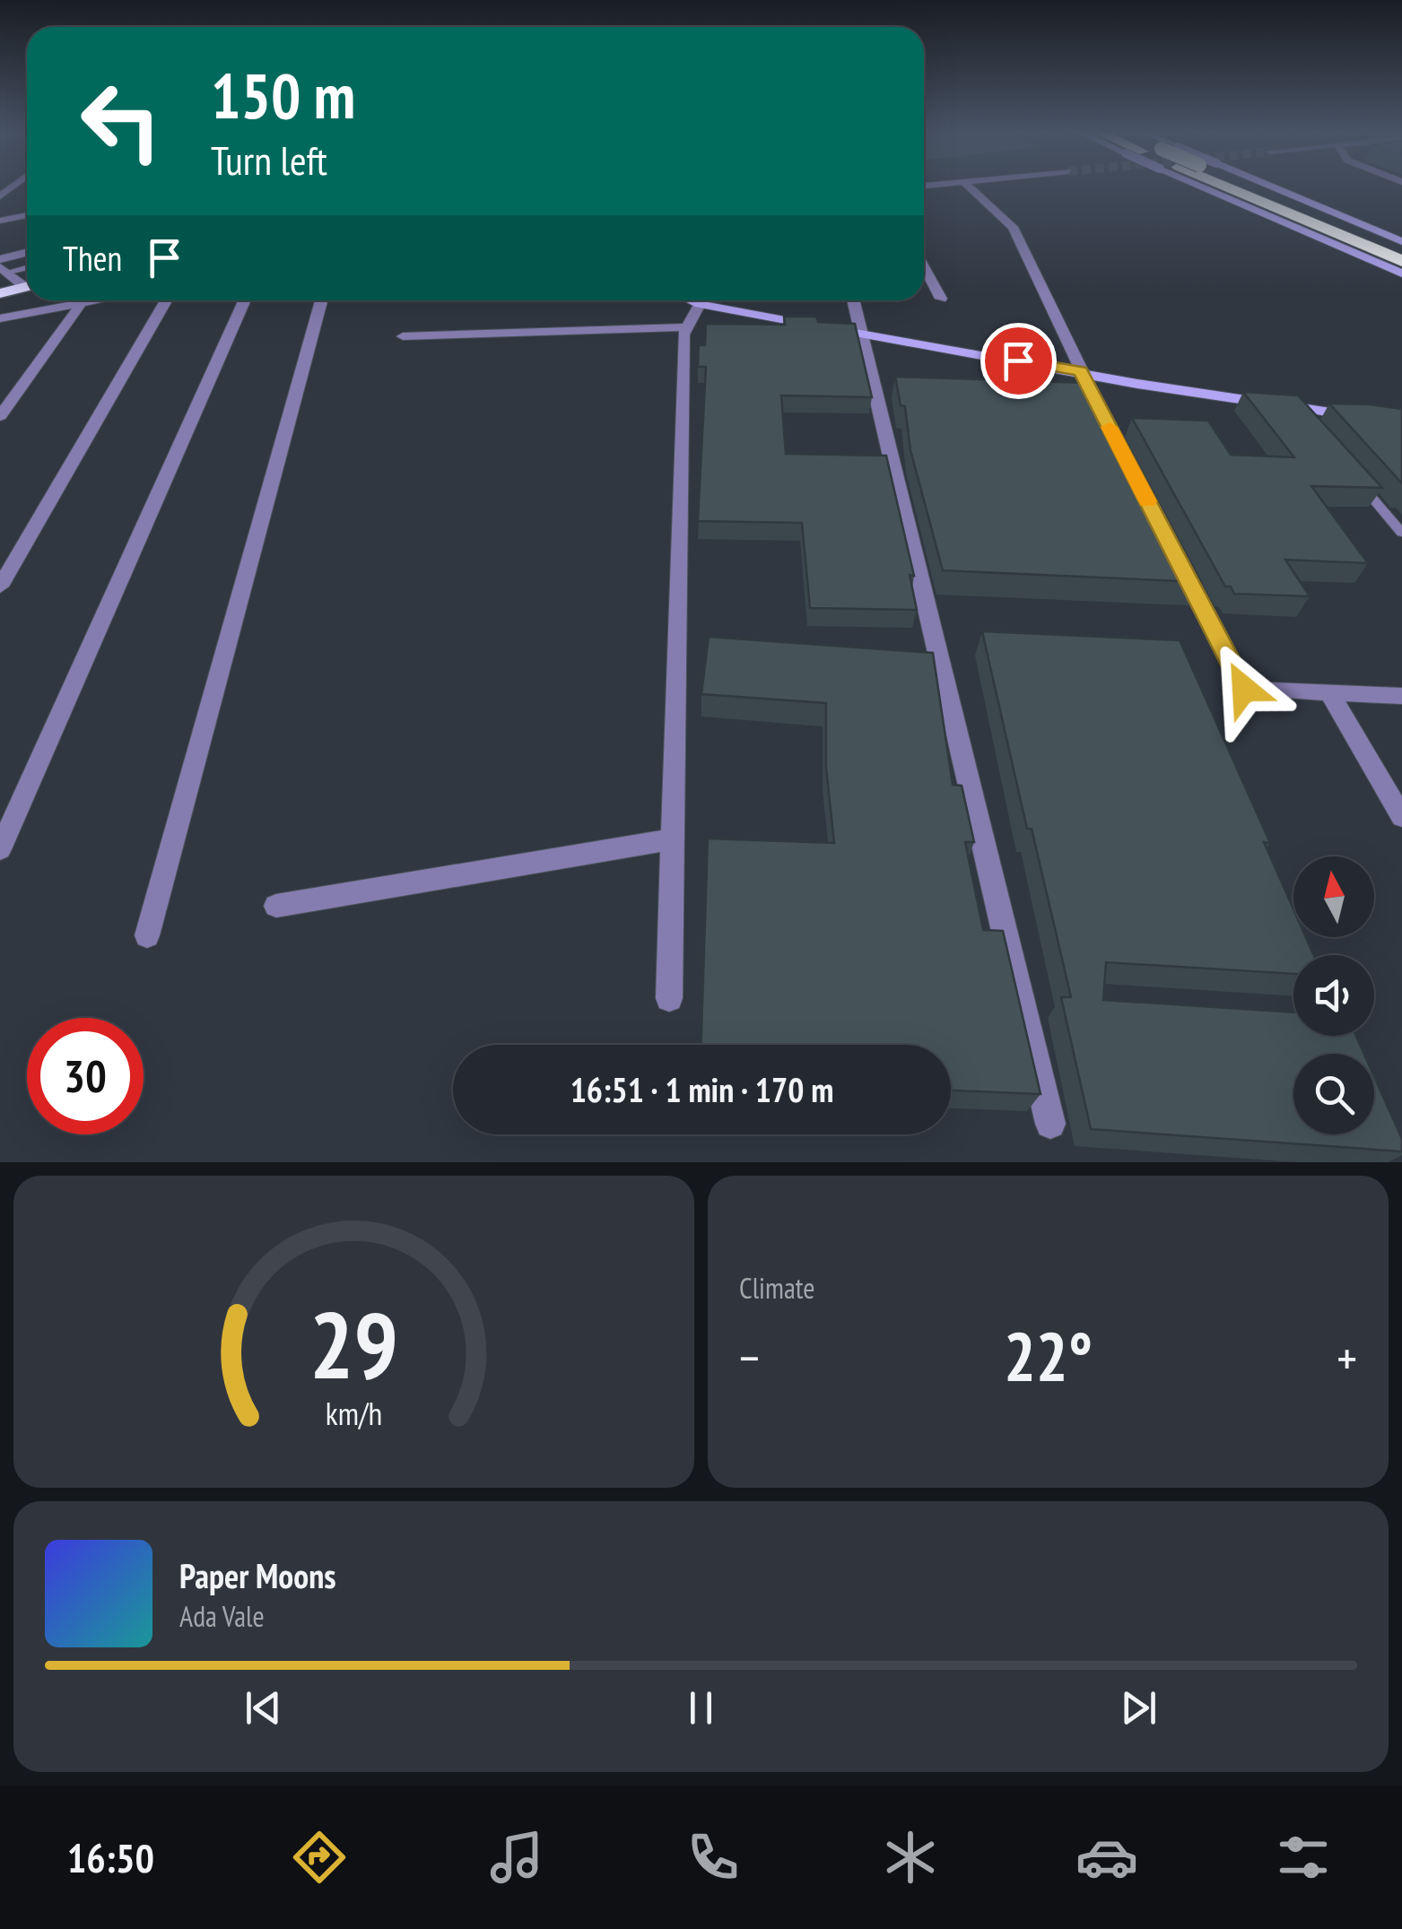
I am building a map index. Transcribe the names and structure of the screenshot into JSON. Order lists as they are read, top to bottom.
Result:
{
  "north": "top",
  "page": {
    "turn": ["150 m", "Turn left"],
    "then": "Then",
    "limit": "30",
    "trip": "16:51 · 1 min · 170 m",
    "tile": "Climate",
    "heat": ["−", "22°", "+"],
    "song": ["Paper Moons", "Ada Vale"],
    "tabs": "16:50",
    "gauge": ["29", "km/h"]
  }
}
